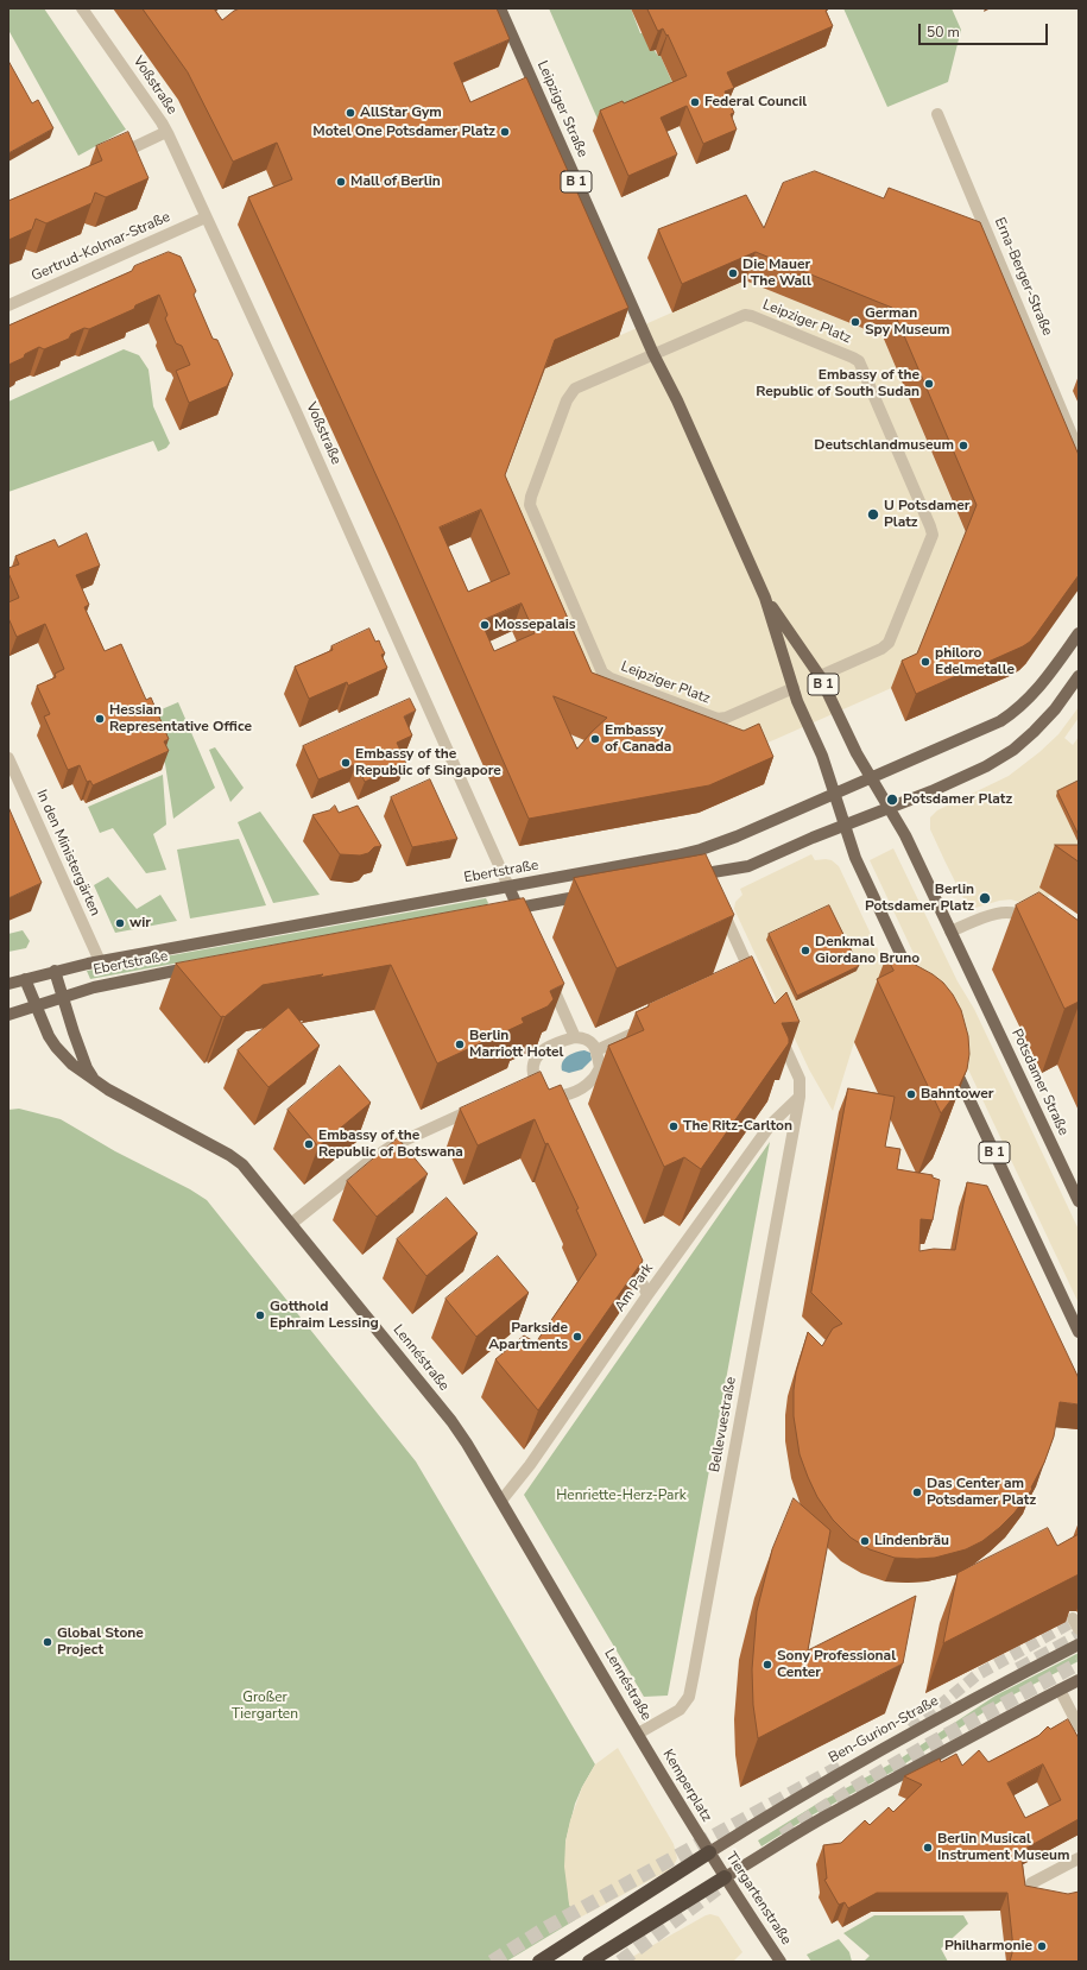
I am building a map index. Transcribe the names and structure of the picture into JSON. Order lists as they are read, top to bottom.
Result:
{
  "streets": {
    "main road": [
      "Leipziger Straße",
      "B 1",
      "Ebertstraße",
      "Potsdamer Straße",
      "Lennéstraße",
      "Ben-Gurion-Straße",
      "Kemperplatz",
      "Tiergartenstraße"
    ],
    "street": [
      "Voßstraße",
      "Gertrud-Kolmar-Straße",
      "Erna-Berger-Straße",
      "Leipziger Platz",
      "In den Ministergärten",
      "Am Park",
      "Bellevuestraße"
    ]
  },
  "crossings": [
    ["Voßstraße", "Gertrud-Kolmar-Straße"],
    ["Voßstraße", "Ebertstraße"],
    ["Leipziger Straße", "B 1"],
    ["Leipziger Straße", "Leipziger Platz"],
    ["B 1", "Leipziger Platz"],
    ["B 1", "Potsdamer Straße"],
    ["In den Ministergärten", "Ebertstraße"],
    ["Ebertstraße", "Lennéstraße"],
    ["Am Park", "Lennéstraße"],
    ["Am Park", "Bellevuestraße"],
    ["Lennéstraße", "Bellevuestraße"],
    ["Lennéstraße", "Kemperplatz"],
    ["Bellevuestraße", "Kemperplatz"],
    ["Ben-Gurion-Straße", "Kemperplatz"],
    ["Ben-Gurion-Straße", "Tiergartenstraße"],
    ["Kemperplatz", "Tiergartenstraße"]
  ],
  "parks": ["Henriette-Herz-Park", "Großer Tiergarten"],
  "places": [
    "Federal Council",
    "AllStar Gym",
    "Motel One Potsdamer Platz",
    "Mall of Berlin",
    "Die Mauer | The Wall",
    "German Spy Museum",
    "Embassy of the Republic of South Sudan",
    "Deutschlandmuseum",
    "U Potsdamer Platz",
    "Mossepalais",
    "philoro Edelmetalle",
    "Hessian Representative Office",
    "Embassy of Canada",
    "Embassy of the Republic of Singapore",
    "Potsdamer Platz",
    "Berlin Potsdamer Platz",
    "wir",
    "Denkmal Giordano Bruno",
    "Berlin Marriott Hotel",
    "Bahntower",
    "The Ritz-Carlton",
    "Embassy of the Republic of Botswana",
    "Gotthold Ephraim Lessing",
    "Parkside Apartments",
    "Das Center am Potsdamer Platz",
    "Lindenbräu",
    "Global Stone Project",
    "Sony Professional Center",
    "Berlin Musical Instrument Museum",
    "Philharmonie"
  ],
  "scale_bar": "50 m"
}
